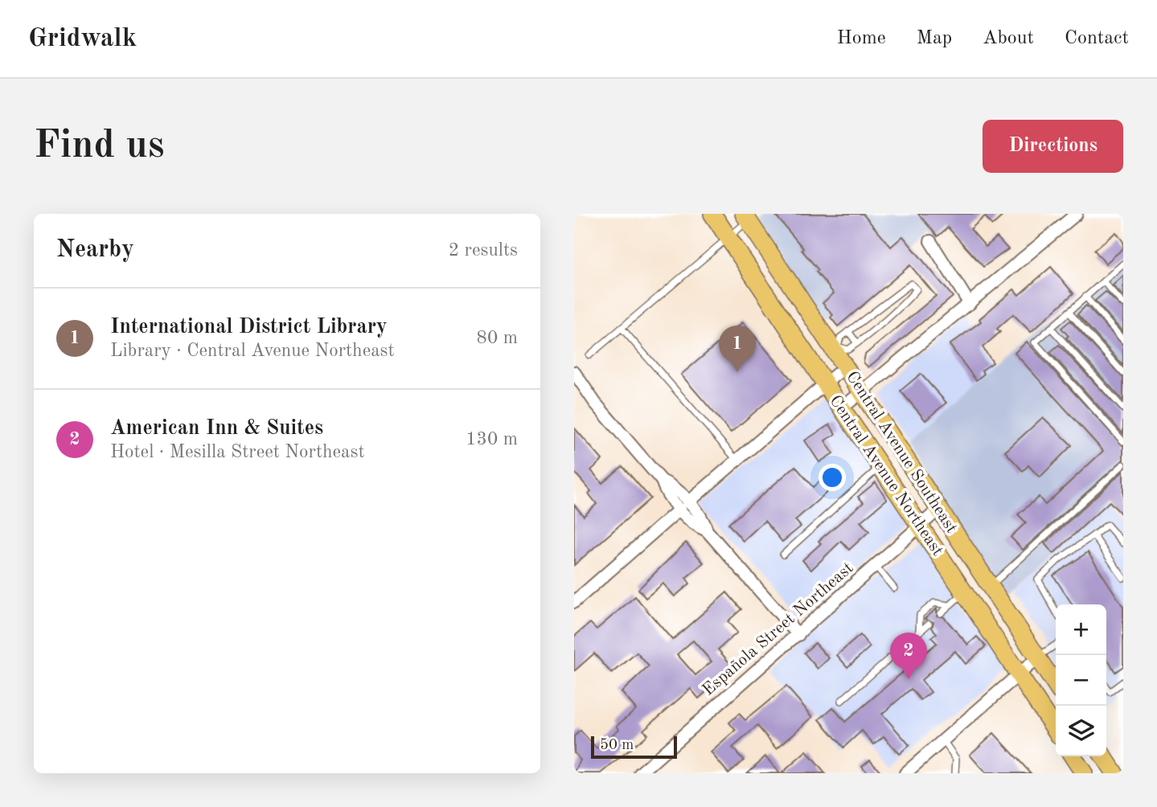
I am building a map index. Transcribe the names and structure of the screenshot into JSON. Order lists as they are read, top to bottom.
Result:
{
  "streets": {
    "main road": ["Central Avenue Southeast", "Central Avenue Northeast"],
    "street": ["Española Street Northeast"]
  },
  "crossings": [
    ["Central Avenue Southeast", "Española Street Northeast"],
    ["Central Avenue Northeast", "Española Street Northeast"]
  ],
  "scale_bar": "50 m",
  "page": {
    "header": "Gridwalk",
    "nav": [
      "Home",
      "Map",
      "About",
      "Contact"
    ],
    "buttons": "Directions",
    "title": "Find us",
    "heading": ["Nearby", "2 results"],
    "list": [
      {
        "mark": "1",
        "name": "International District Library",
        "note": "Library · Central Avenue Northeast",
        "value": "80 m"
      },
      {
        "mark": "2",
        "name": "American Inn & Suites",
        "note": "Hotel · Mesilla Street Northeast",
        "value": "130 m"
      }
    ],
    "pins": ["1", "2"],
    "map_buttons": ["+", "−"],
    "scale": "50 m"
  }
}
